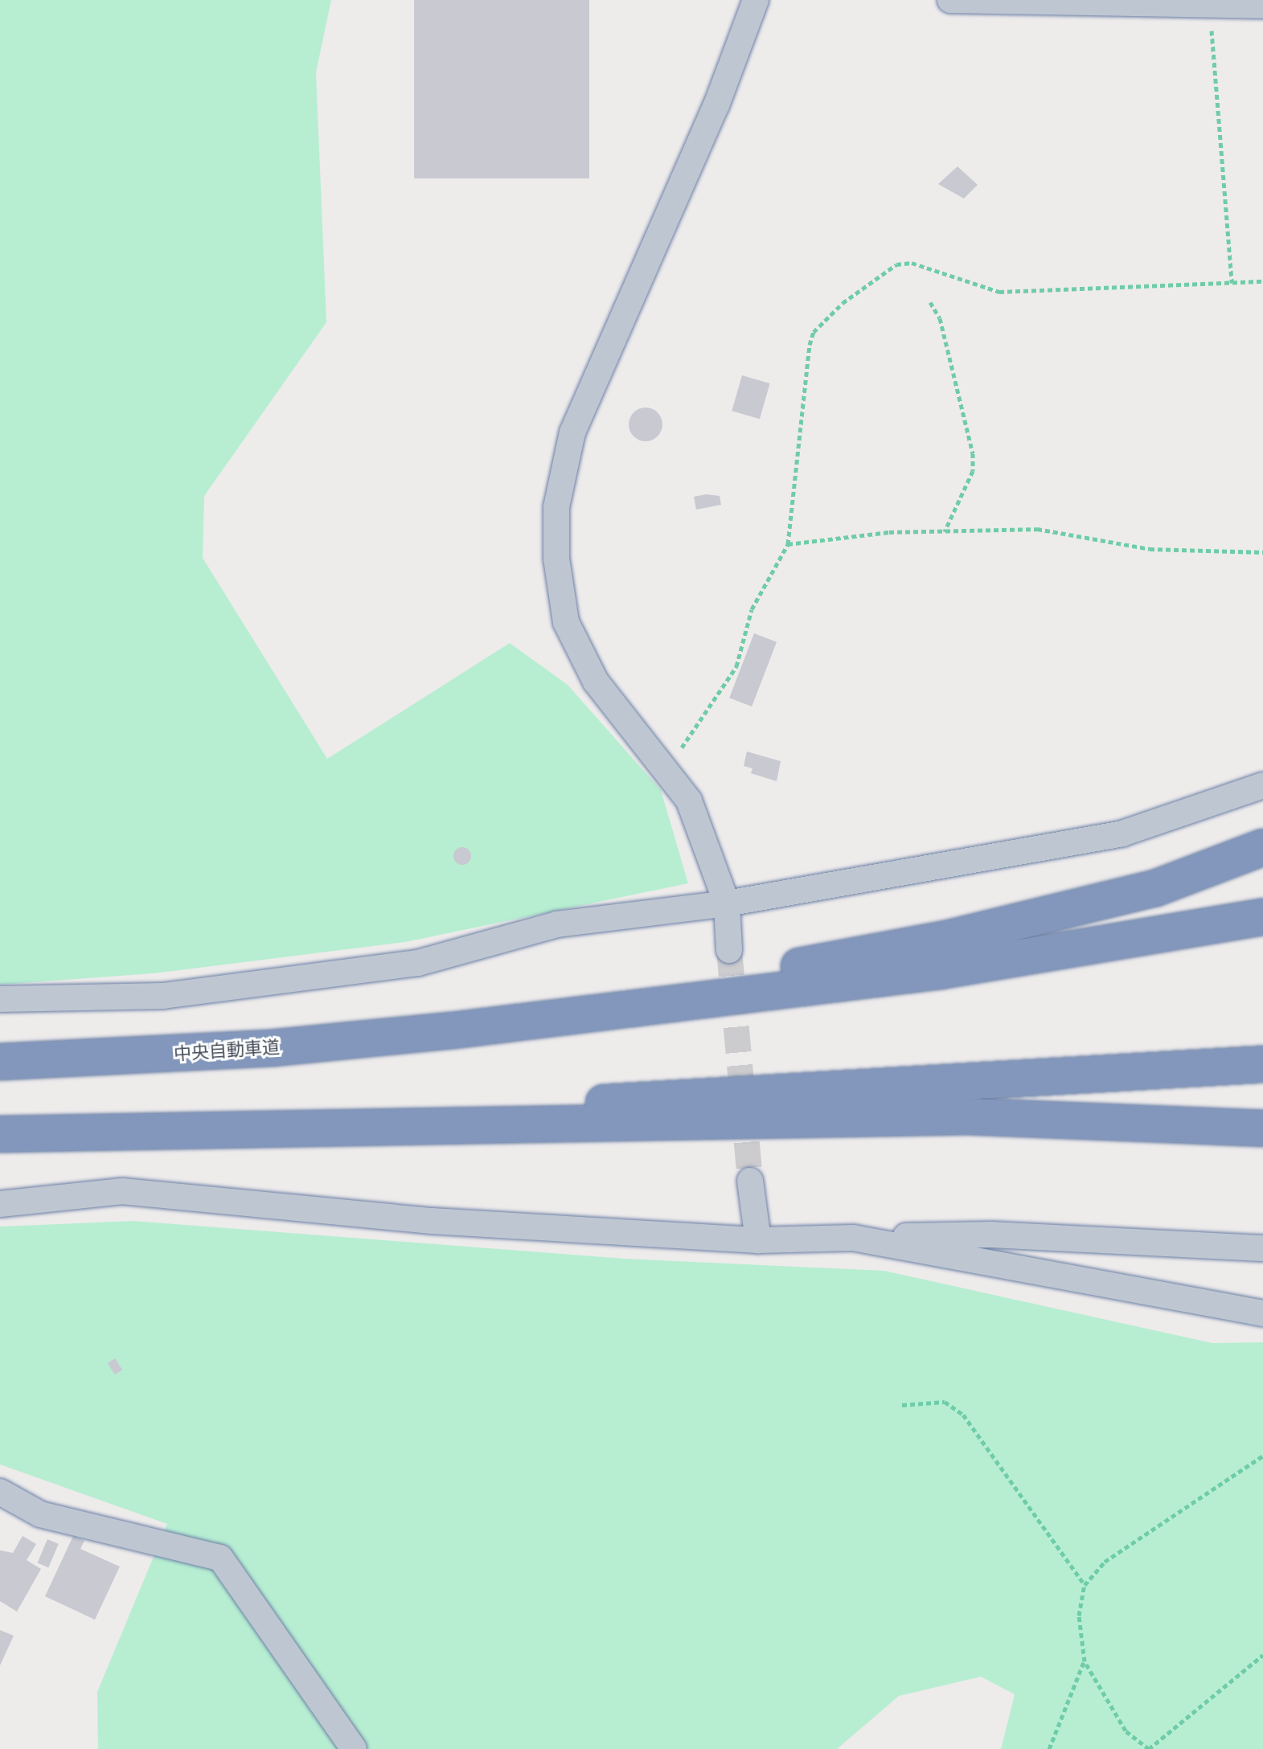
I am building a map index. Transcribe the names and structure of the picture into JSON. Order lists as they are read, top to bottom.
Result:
{
  "streets": {
    "highway": ["中央自動車道"]
  }
}
